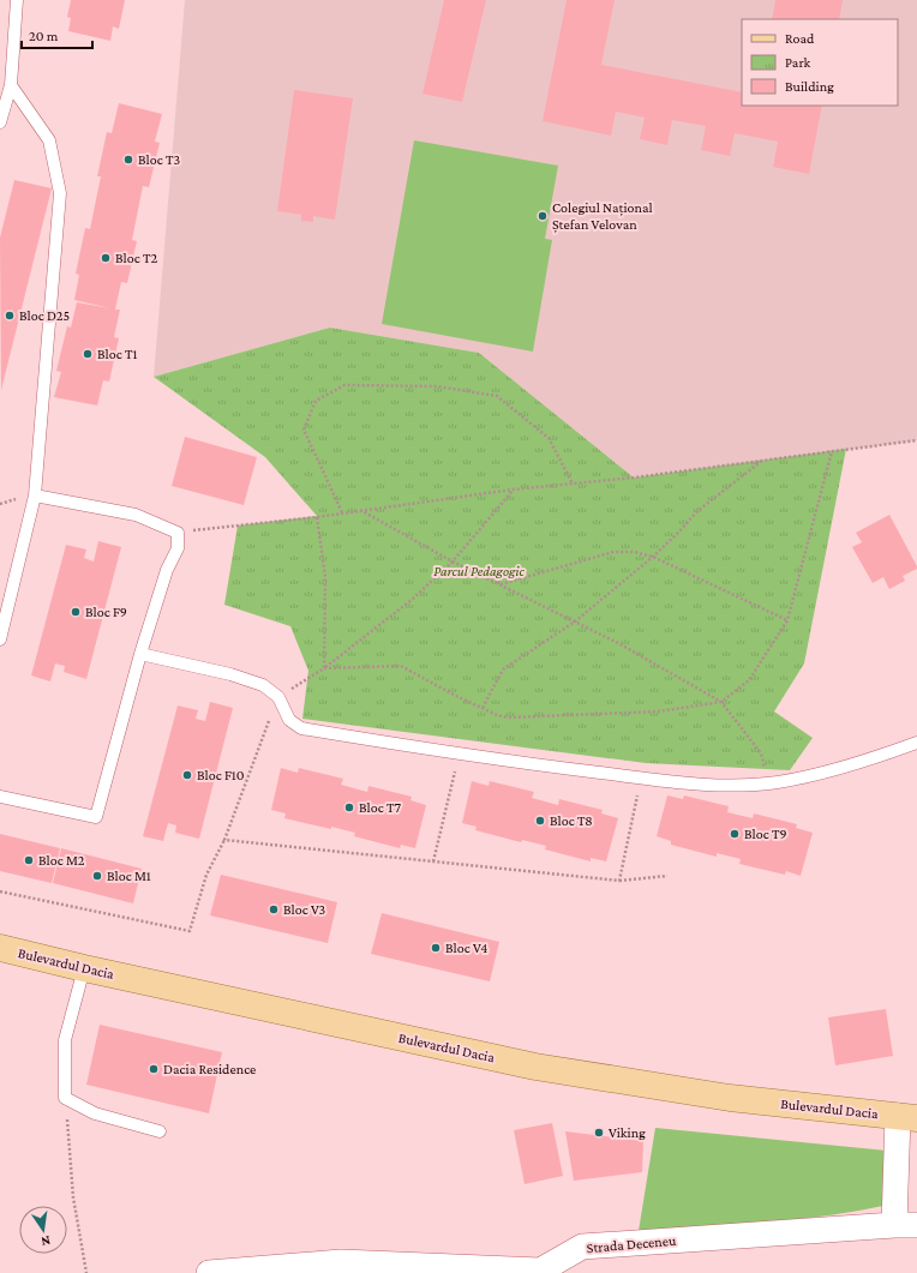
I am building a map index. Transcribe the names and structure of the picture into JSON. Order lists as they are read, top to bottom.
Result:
{
  "streets": {
    "main road": ["Bulevardul Dacia"],
    "street": ["Strada Deceneu"]
  },
  "parks": ["Parcul Pedagogic"],
  "places": [
    "Bloc T3",
    "Colegiul Național Ștefan Velovan",
    "Bloc T2",
    "Bloc D25",
    "Bloc T1",
    "Bloc F9",
    "Bloc F10",
    "Bloc T7",
    "Bloc T8",
    "Bloc T9",
    "Bloc M2",
    "Bloc M1",
    "Bloc V3",
    "Bloc V4",
    "Dacia Residence",
    "Viking"
  ],
  "legend": ["Road", "Park", "Building"],
  "scale_bar": "20 m",
  "north": "bottom"
}
